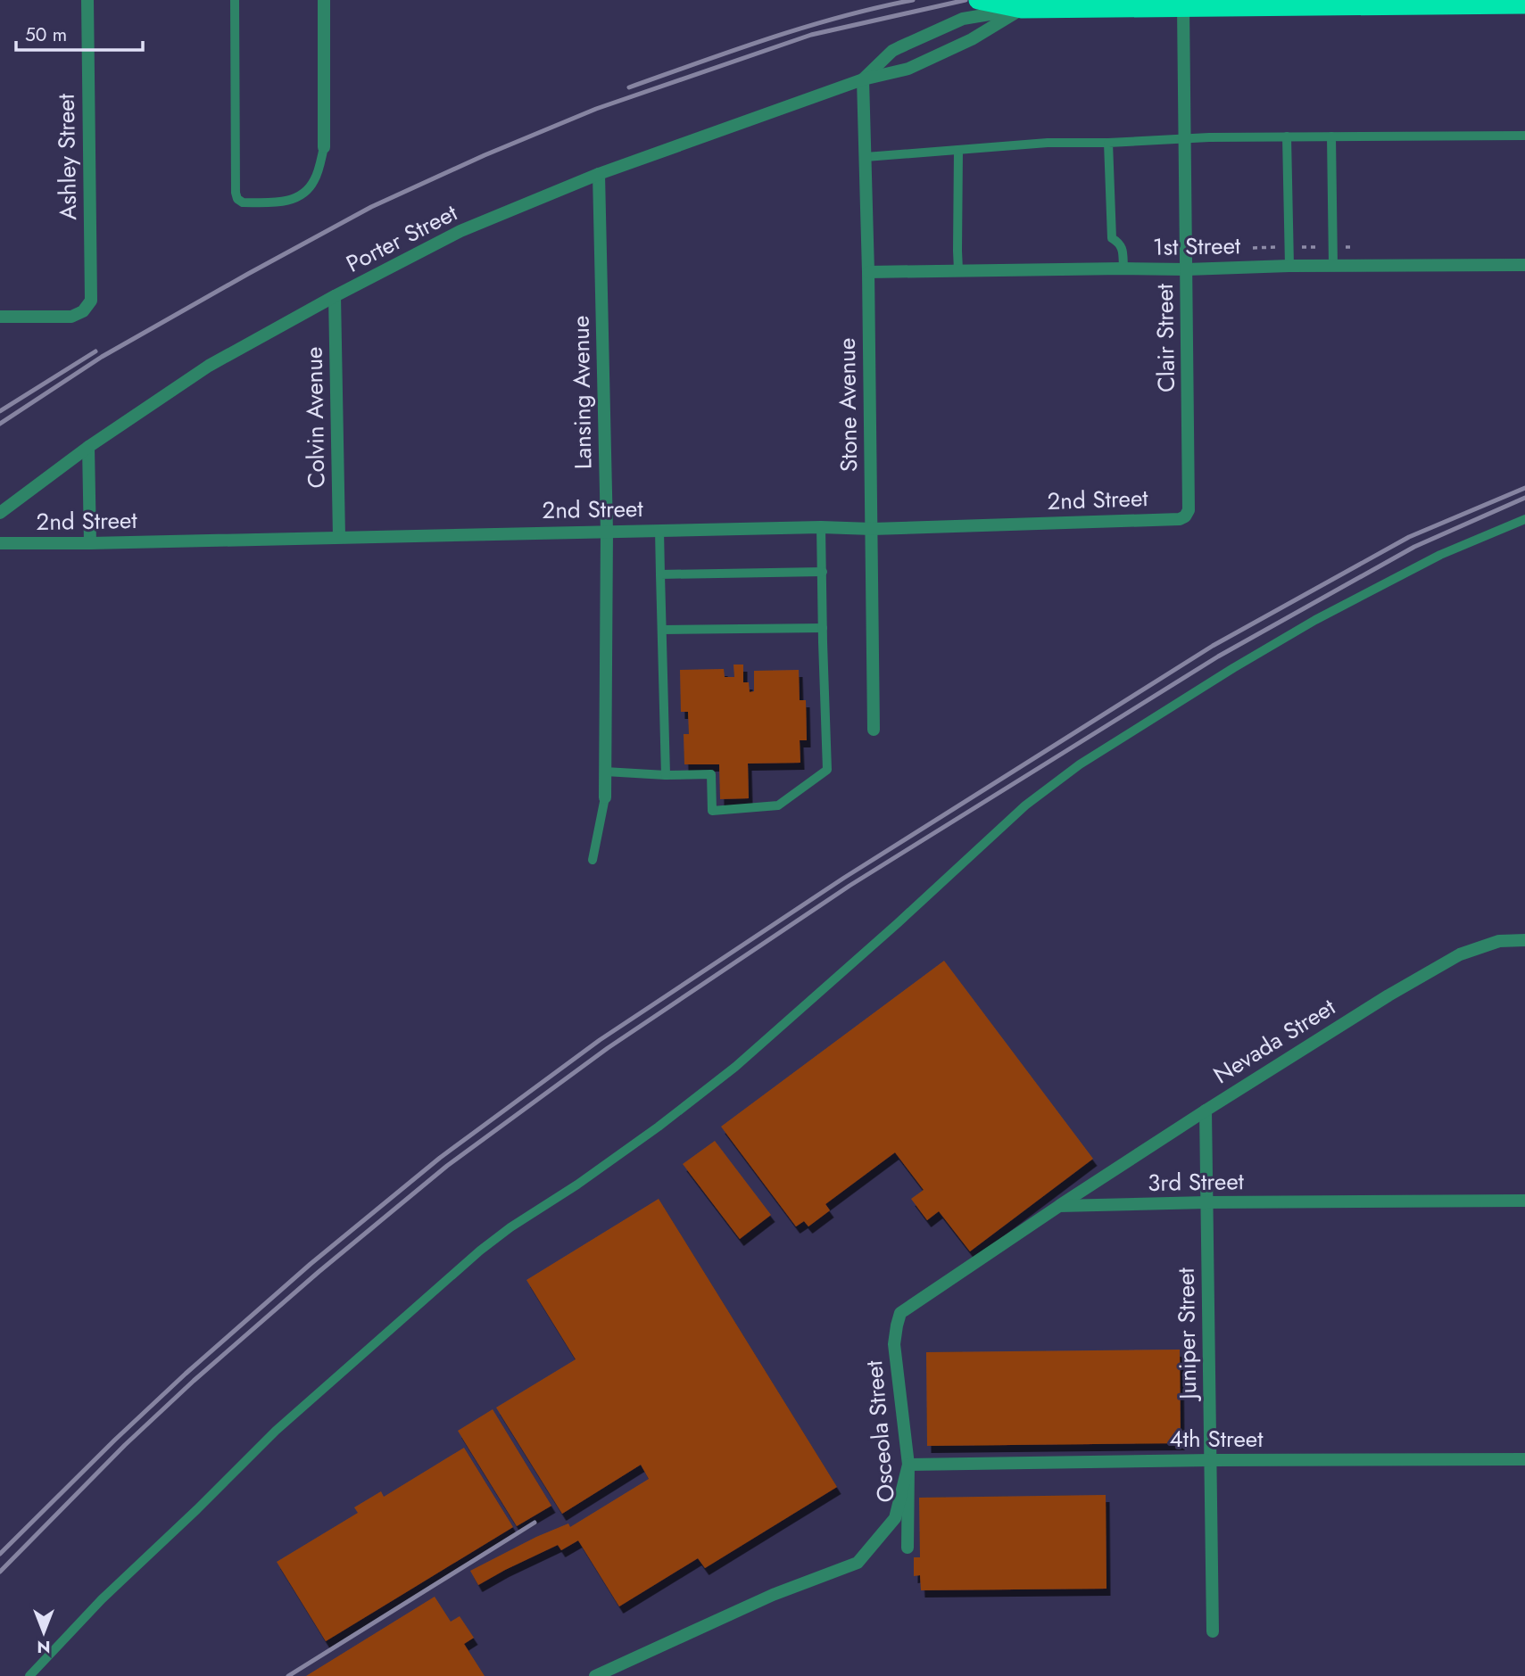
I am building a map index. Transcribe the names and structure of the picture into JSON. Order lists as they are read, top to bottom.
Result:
{
  "streets": {
    "street": [
      "Ashley Street",
      "Porter Street",
      "1st Street",
      "Clair Street",
      "Lansing Avenue",
      "Stone Avenue",
      "Colvin Avenue",
      "2nd Street",
      "Nevada Street",
      "3rd Street",
      "Juniper Street",
      "Osceola Street",
      "4th Street"
    ]
  },
  "crossings": [
    ["Porter Street", "Lansing Avenue"],
    ["Porter Street", "Stone Avenue"],
    ["Porter Street", "Colvin Avenue"],
    ["1st Street", "Clair Street"],
    ["1st Street", "Stone Avenue"],
    ["Clair Street", "2nd Street"],
    ["Lansing Avenue", "2nd Street"],
    ["Stone Avenue", "2nd Street"],
    ["Colvin Avenue", "2nd Street"],
    ["Nevada Street", "3rd Street"],
    ["Nevada Street", "Juniper Street"],
    ["Nevada Street", "Osceola Street"],
    ["3rd Street", "Juniper Street"],
    ["3rd Street", "Osceola Street"],
    ["Juniper Street", "4th Street"],
    ["Osceola Street", "4th Street"]
  ],
  "scale_bar": "50 m",
  "north": "bottom"
}
